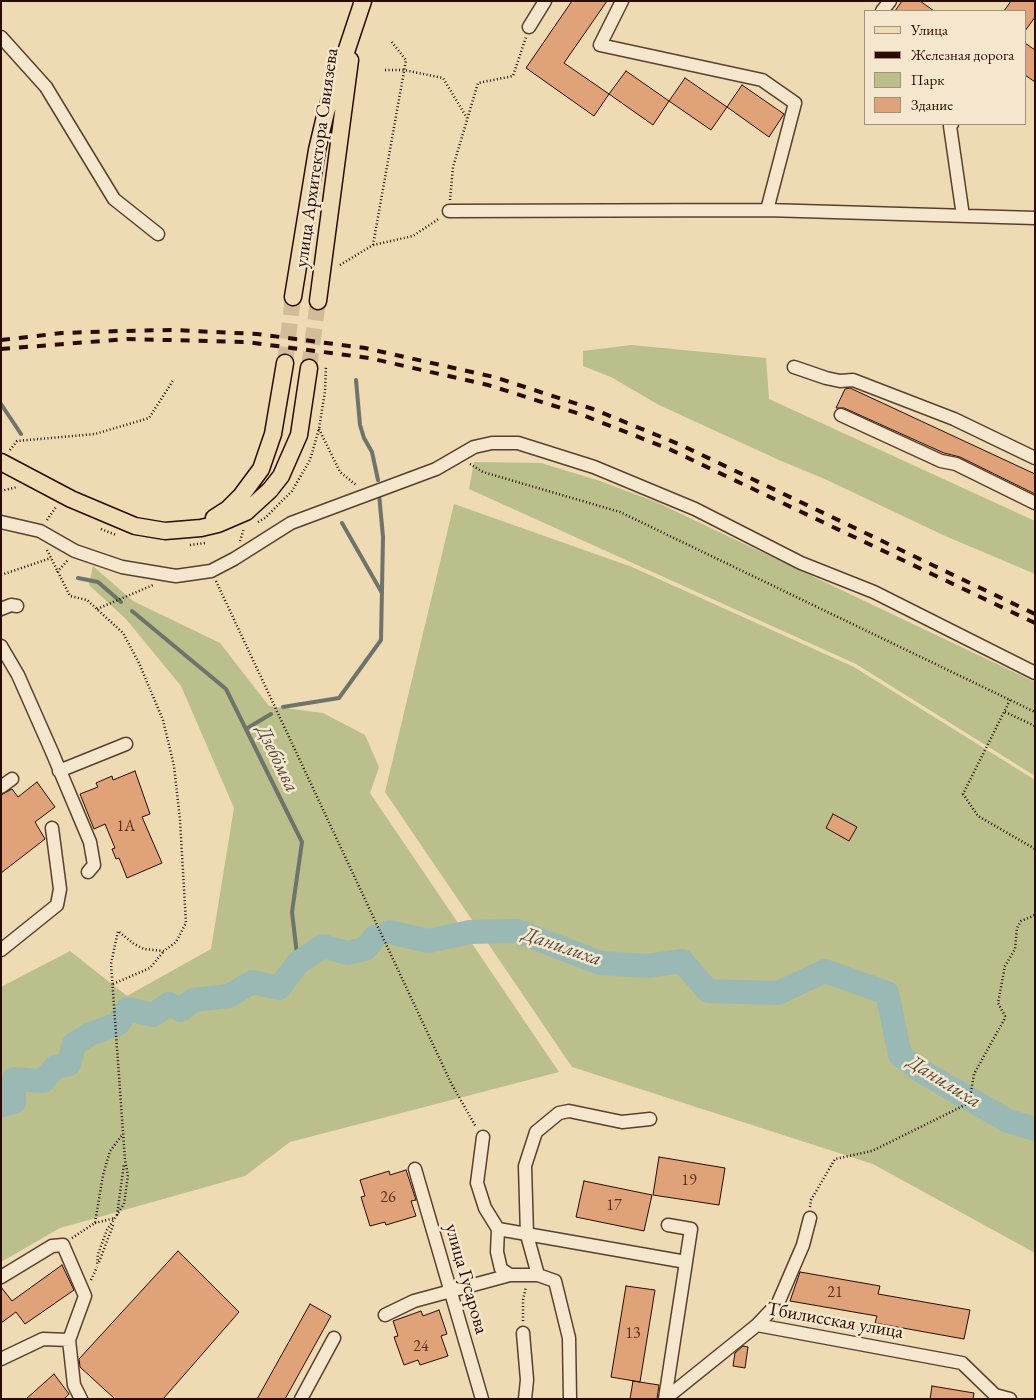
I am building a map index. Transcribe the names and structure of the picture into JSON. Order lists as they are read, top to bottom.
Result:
{
  "streets": {
    "main road": ["улица Архитектора Свиязева"],
    "street": ["улица Гусарова", "Тбилисская улица"]
  },
  "water": ["Дзебӧмва", "Данилиха"],
  "house_numbers": [
    "1А",
    "19",
    "26",
    "17",
    "21",
    "13",
    "24"
  ],
  "legend": [
    "Улица",
    "Железная дорога",
    "Парк",
    "Здание"
  ]
}
